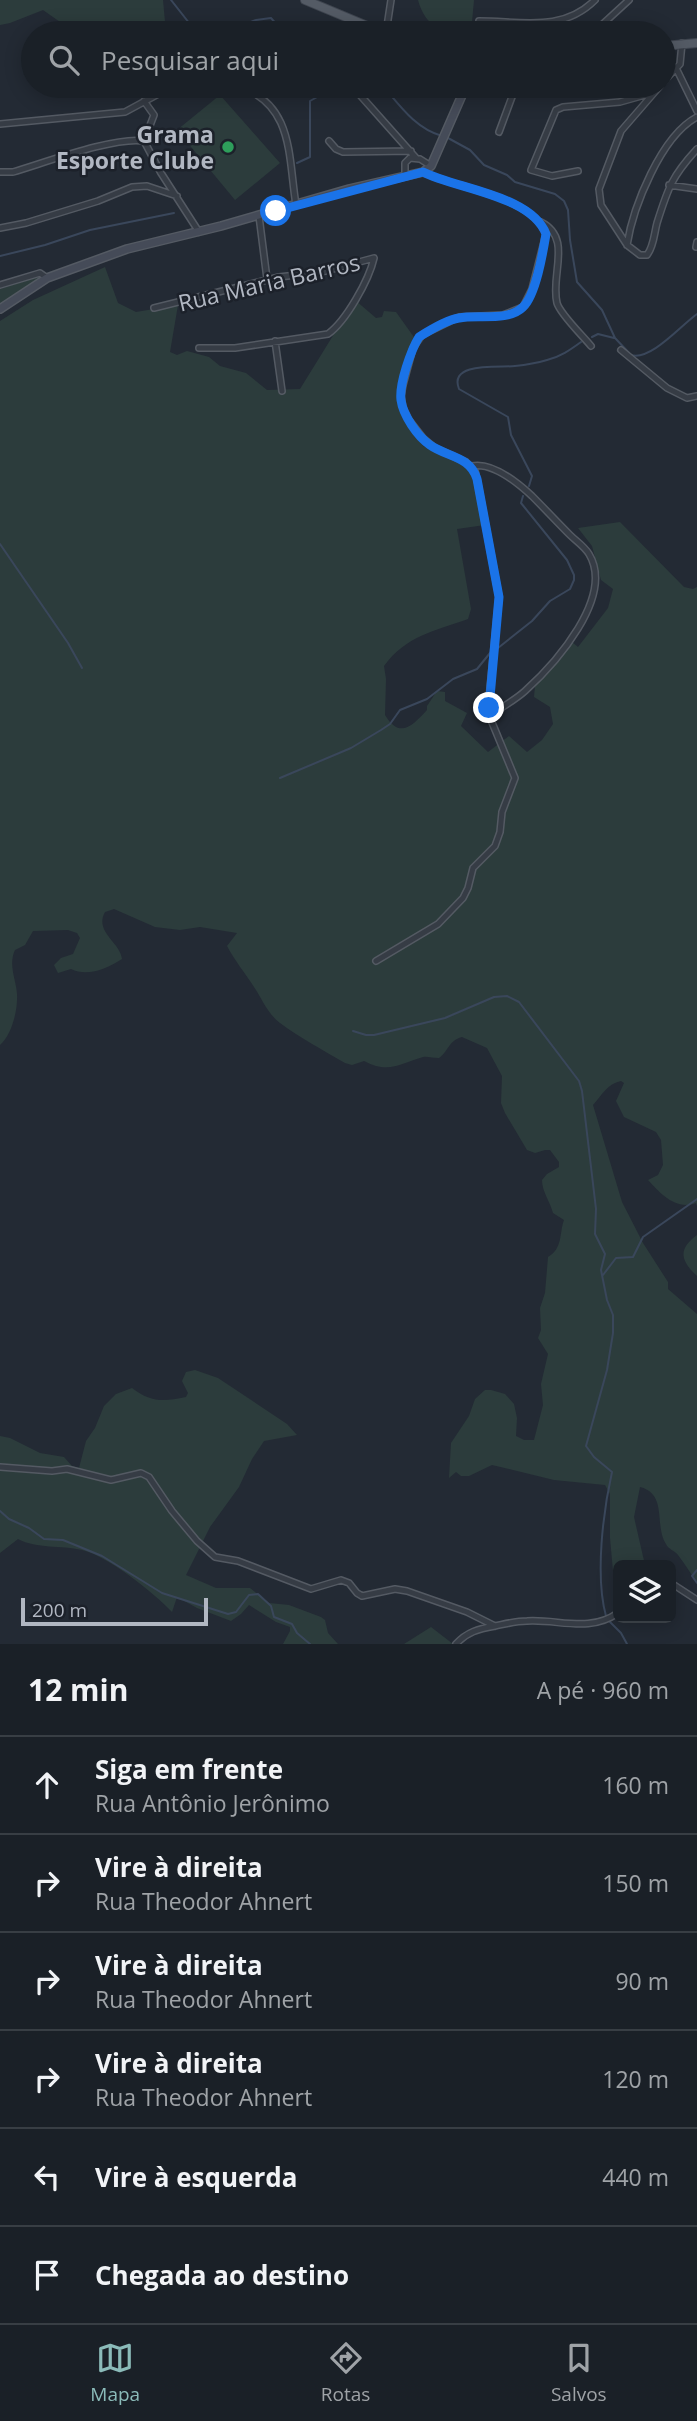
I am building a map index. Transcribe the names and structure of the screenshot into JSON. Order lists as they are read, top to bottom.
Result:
{
  "streets": {
    "street": ["Rua Maria Barros"]
  },
  "places": ["Grama Esporte Clube"],
  "scale_bar": "200 m",
  "page": {
    "search": "Pesquisar aqui",
    "scale": "200 m",
    "heading": ["12 min", "A pé · 960 m"],
    "list": [
      ["Siga em frente", "Rua Antônio Jerônimo", "160 m"],
      ["Vire à direita", "Rua Theodor Ahnert", "150 m"],
      ["Vire à direita", "Rua Theodor Ahnert", "90 m"],
      ["Vire à direita", "Rua Theodor Ahnert", "120 m"],
      ["Vire à esquerda", "440 m"],
      "Chegada ao destino"
    ],
    "nav": ["Mapa", "Rotas", "Salvos"]
  }
}
